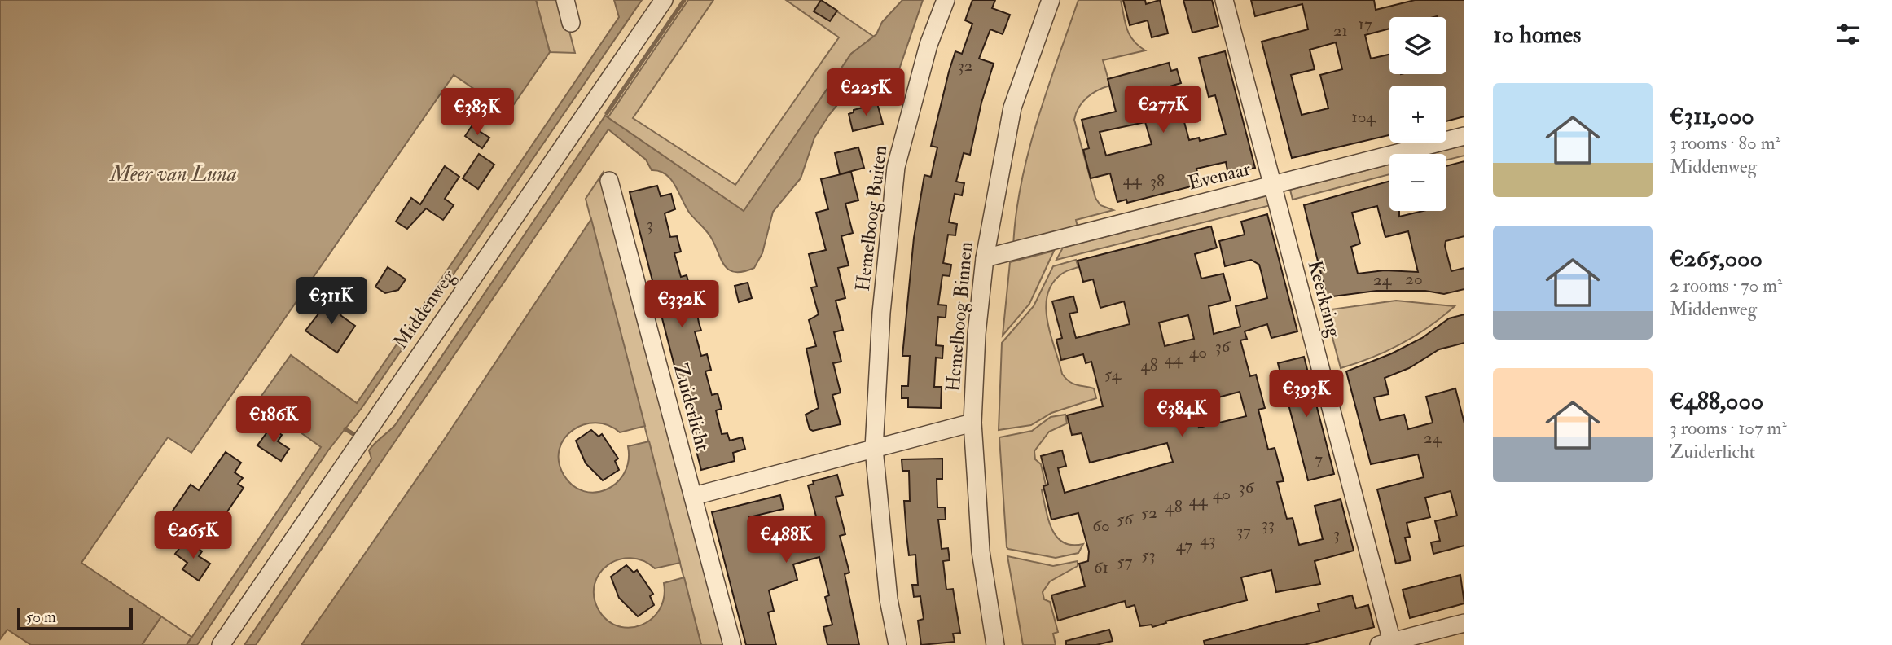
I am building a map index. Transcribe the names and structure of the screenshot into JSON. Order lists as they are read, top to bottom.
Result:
{
  "streets": {
    "street": [
      "Evenaar",
      "Hemelboog Buiten",
      "Keerkring",
      "Middenweg",
      "Hemelboog Binnen",
      "Zuiderlicht"
    ]
  },
  "crossings": [
    ["Evenaar", "Keerkring"],
    ["Evenaar", "Hemelboog Binnen"]
  ],
  "water": ["Meer van Luna"],
  "house_numbers": [
    "17",
    "21",
    "32",
    "104",
    "44",
    "38",
    "3",
    "20",
    "24",
    "36",
    "40",
    "44",
    "48",
    "54",
    "24",
    "7",
    "36",
    "40",
    "44",
    "48",
    "52",
    "56",
    "33",
    "60",
    "37",
    "3",
    "43",
    "47",
    "53",
    "57",
    "61"
  ],
  "scale_bar": "50 m",
  "page": {
    "heading": "10 homes",
    "map_buttons": ["+", "−"],
    "price": [
      "€225K",
      "€277K",
      "€383K",
      "€311K",
      "€332K",
      "€393K",
      "€384K",
      "€186K",
      "€265K",
      "€488K"
    ],
    "list": [
      {
        "name": "€311,000",
        "note": "3 rooms · 80 m² · Middenweg"
      },
      {
        "name": "€265,000",
        "note": "2 rooms · 70 m² · Middenweg"
      },
      {
        "name": "€488,000",
        "note": "3 rooms · 107 m² · Zuiderlicht"
      }
    ],
    "scale": "50 m"
  }
}
